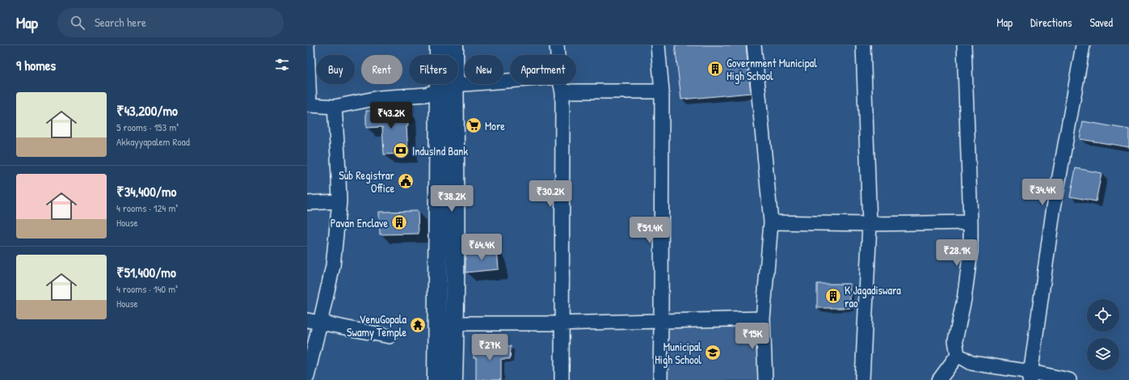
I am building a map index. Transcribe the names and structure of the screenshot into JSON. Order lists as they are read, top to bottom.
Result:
{
  "places": {
    "building": ["Government Municipal High School", "Pavan Enclave", "K Jagadiswara rao"],
    "supermarket": ["More"],
    "bank": ["IndusInd Bank"],
    "public building": ["Sub Registrar Office"],
    "temple": ["VenuGopala Swamy Temple"],
    "school or university": ["Municipal High School"]
  },
  "page": {
    "header": "Map",
    "search": "Search here",
    "nav": ["Map", "Directions", "Saved"],
    "heading": "9 homes",
    "chip": [
      "Buy",
      "Rent",
      "Filters",
      "New",
      "Apartment"
    ],
    "list": [
      {
        "name": "₹43,200/mo",
        "note": "5 rooms · 153 m² · Akkayyapalem Road"
      },
      {
        "name": "₹34,400/mo",
        "note": "4 rooms · 124 m² · House"
      },
      {
        "name": "₹51,400/mo",
        "note": "4 rooms · 140 m² · House"
      }
    ],
    "price": [
      "₹43.2K",
      "₹34.4K",
      "₹30.2K",
      "₹38.2K",
      "₹51.4K",
      "₹64.4K",
      "₹28.1K",
      "₹15K",
      "₹27K"
    ]
  }
}
